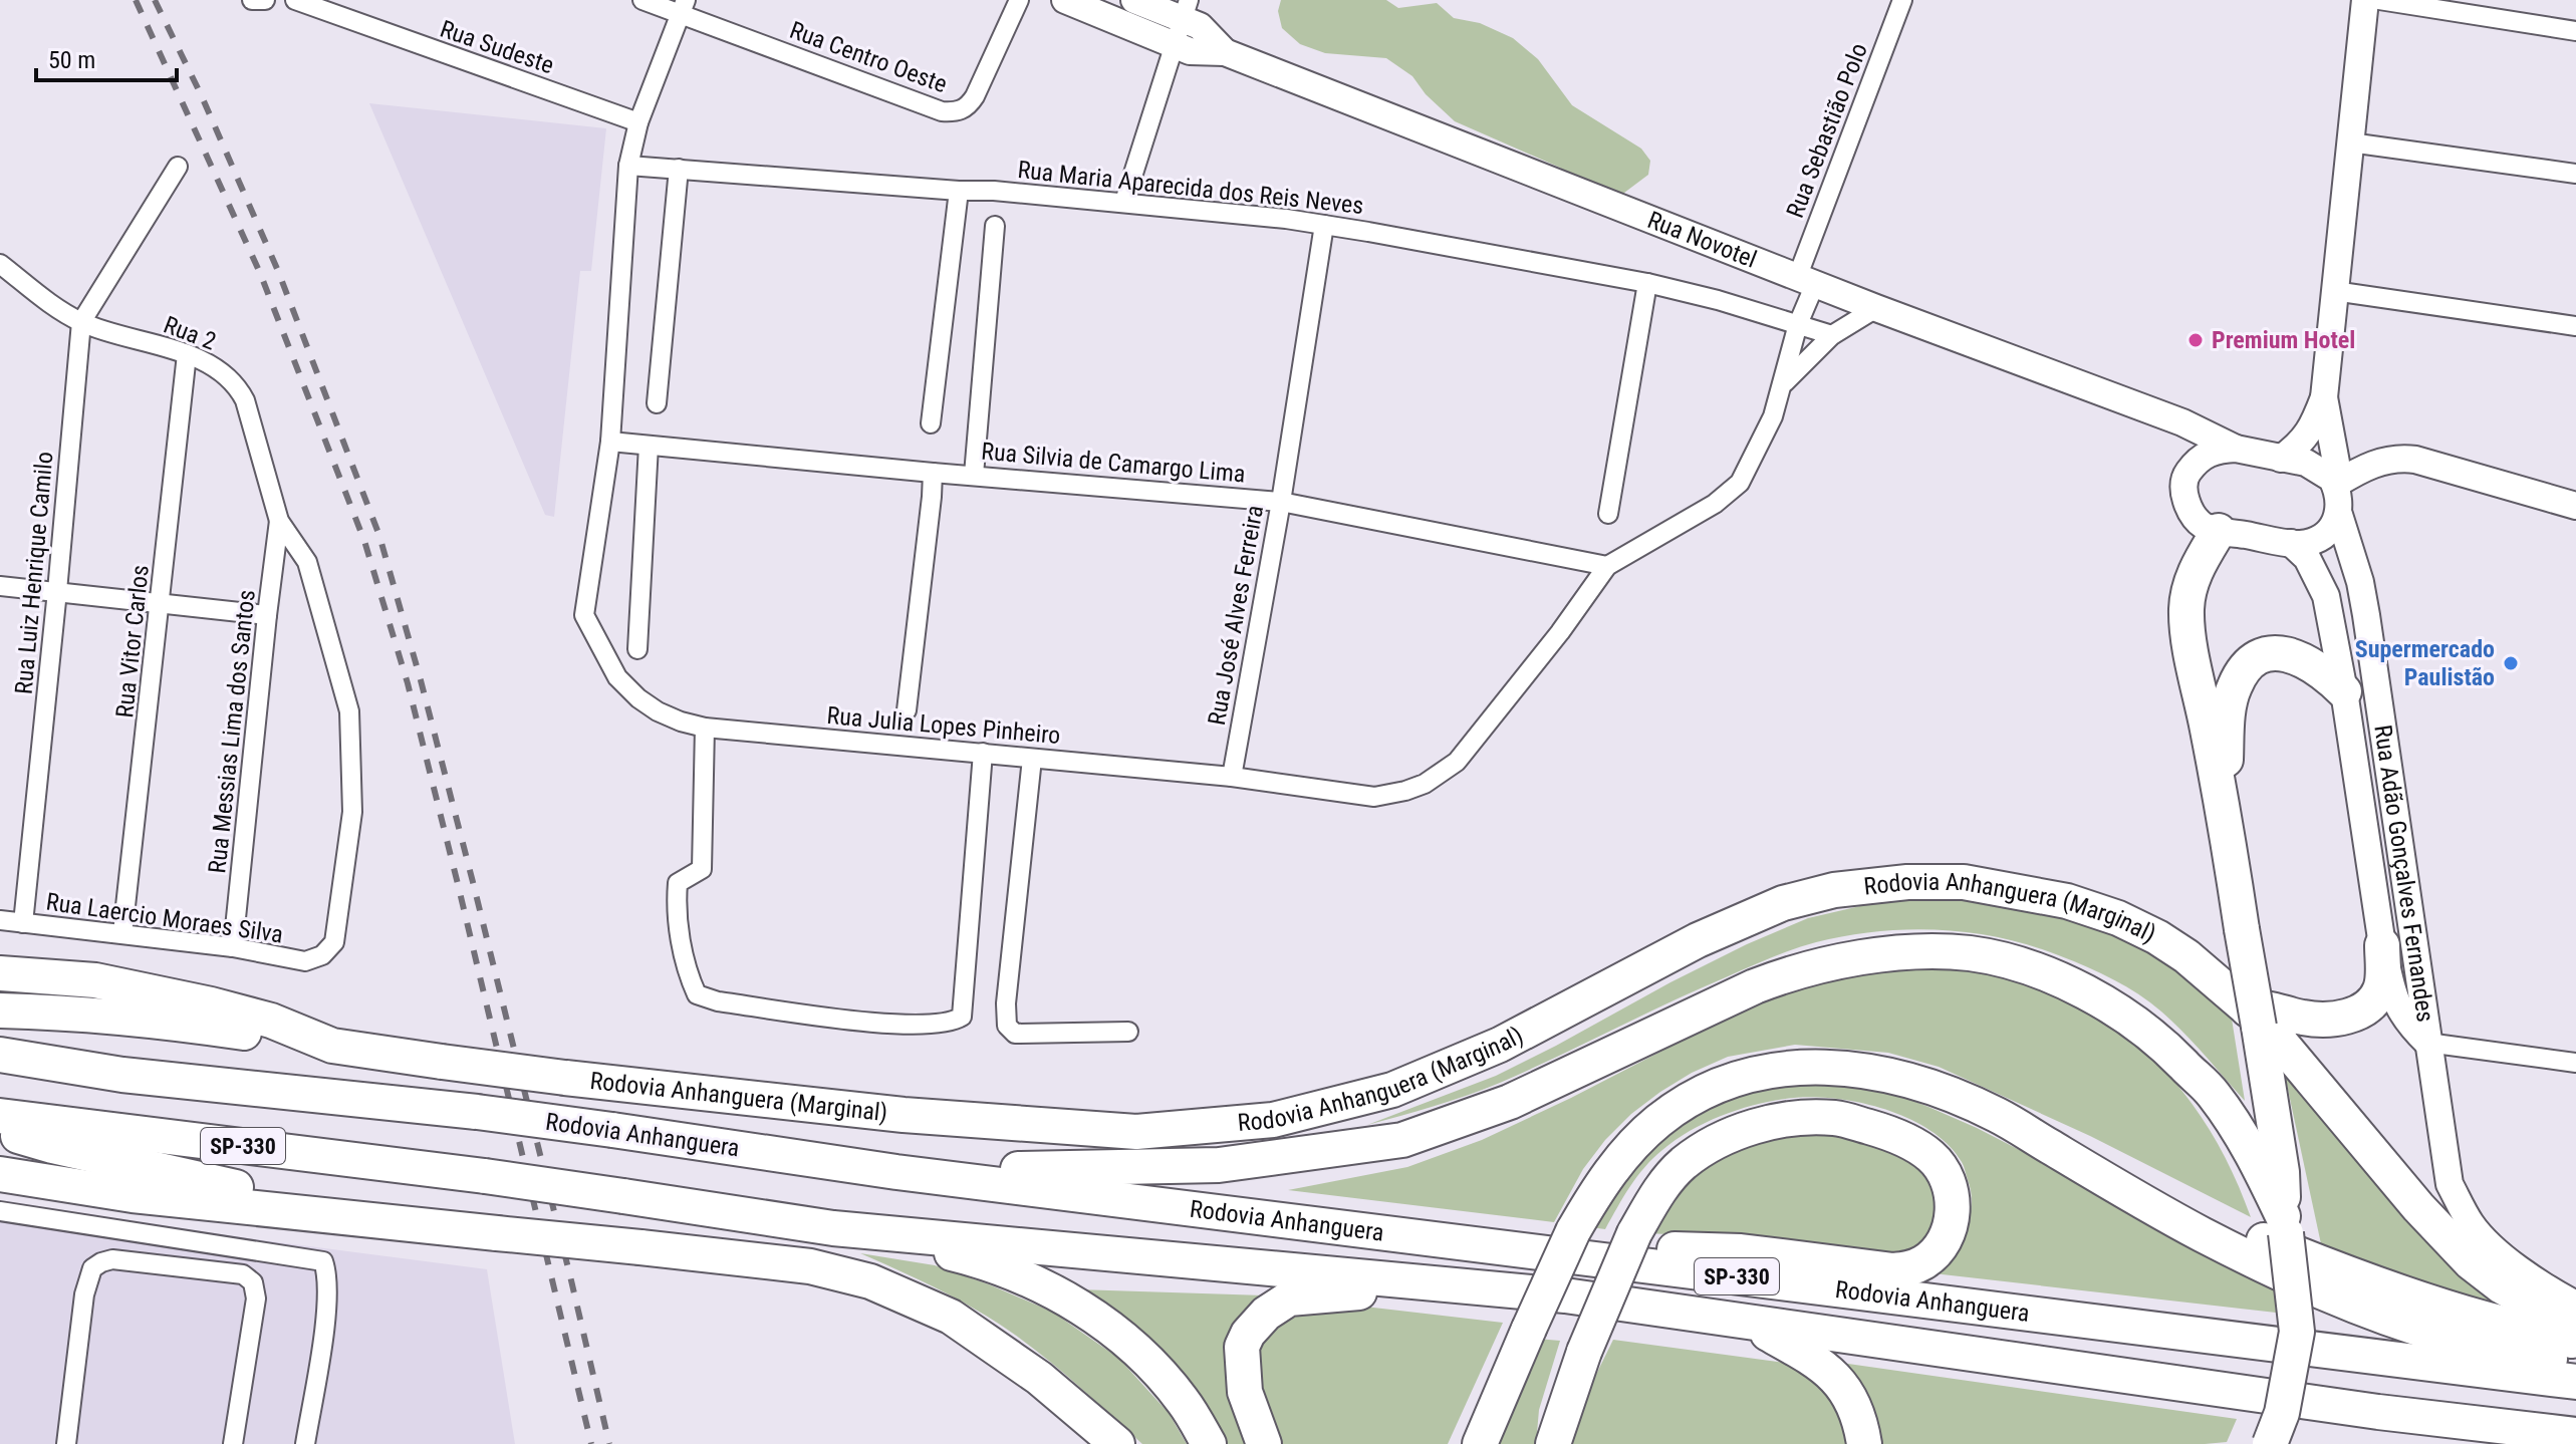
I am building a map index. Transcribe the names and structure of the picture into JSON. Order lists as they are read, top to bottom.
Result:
{
  "streets": {
    "highway": ["Rodovia Anhanguera (Marginal)", "Rodovia Anhanguera", "SP-330"],
    "street": [
      "Rua Sudeste",
      "Rua Centro Oeste",
      "Rua Sebastião Polo",
      "Rua Maria Aparecida dos Reis Neves",
      "Rua Novotel",
      "Rua 2",
      "Rua Silvia de Camargo Lima",
      "Rua Luiz Henrique Camilo",
      "Rua José Alves Ferreira",
      "Rua Vitor Carlos",
      "Rua Julia Lopes Pinheiro",
      "Rua Messias Lima dos Santos",
      "Rua Adão Gonçalves Fernandes",
      "Rua Laercio Moraes Silva"
    ]
  },
  "crossings": [
    ["Rua Sudeste", "Rua Julia Lopes Pinheiro"],
    ["Rua Centro Oeste", "Rua Julia Lopes Pinheiro"],
    ["Rua Sebastião Polo", "Rua Novotel"],
    ["Rua Sebastião Polo", "Rua Julia Lopes Pinheiro"],
    ["Rua Maria Aparecida dos Reis Neves", "Rua José Alves Ferreira"],
    ["Rua Maria Aparecida dos Reis Neves", "Rua Julia Lopes Pinheiro"],
    ["Rua Novotel", "Rua Julia Lopes Pinheiro"],
    ["Rua 2", "Rua Luiz Henrique Camilo"],
    ["Rua 2", "Rua Vitor Carlos"],
    ["Rua 2", "Rua Messias Lima dos Santos"],
    ["Rua 2", "Rua Laercio Moraes Silva"],
    ["Rua Silvia de Camargo Lima", "Rua José Alves Ferreira"],
    ["Rua Silvia de Camargo Lima", "Rua Julia Lopes Pinheiro"],
    ["Rua Luiz Henrique Camilo", "Rua Laercio Moraes Silva"],
    ["Rua José Alves Ferreira", "Rua Julia Lopes Pinheiro"],
    ["Rua Vitor Carlos", "Rua Laercio Moraes Silva"],
    ["Rua Messias Lima dos Santos", "Rua Laercio Moraes Silva"]
  ],
  "places": ["Premium Hotel", "Supermercado Paulistão"],
  "scale_bar": "50 m"
}
